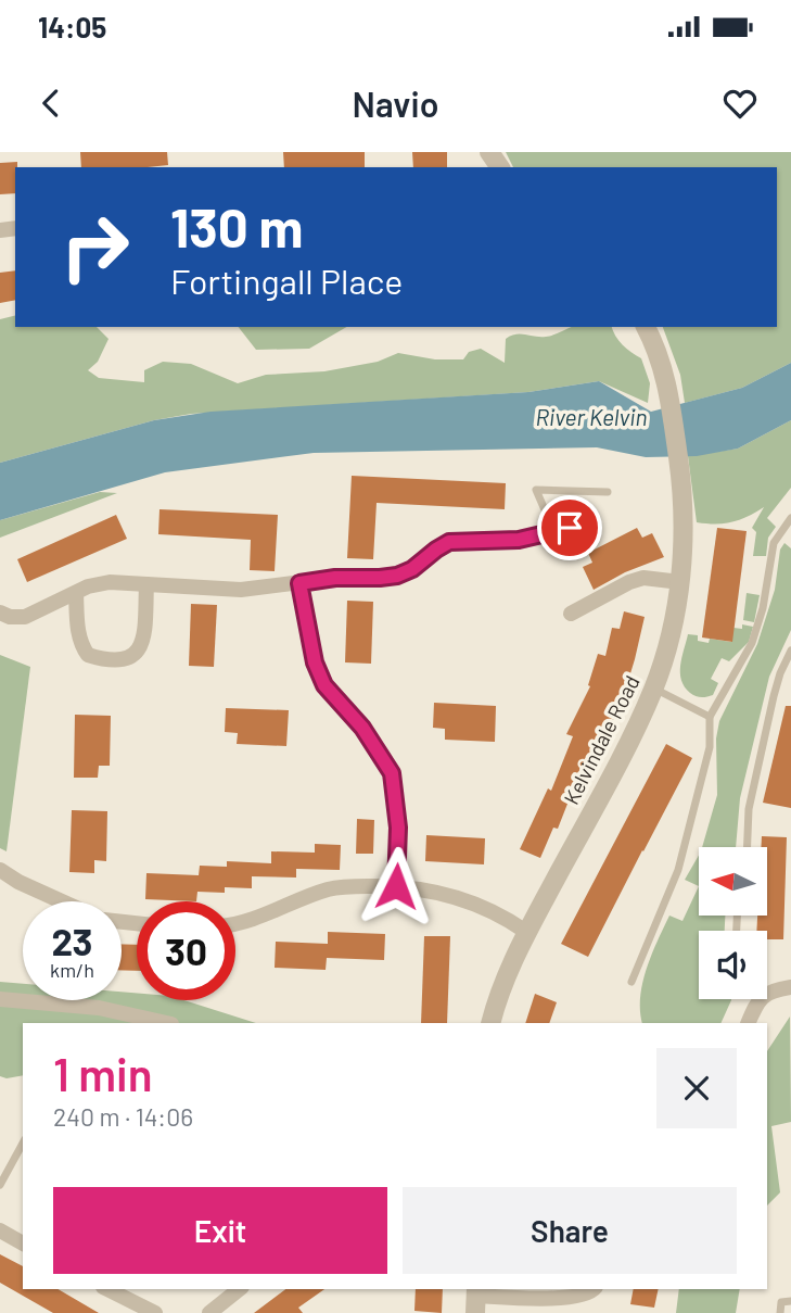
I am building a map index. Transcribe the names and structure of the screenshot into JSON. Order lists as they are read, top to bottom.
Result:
{
  "streets": {
    "street": ["Kelvindale Road"]
  },
  "water": ["River Kelvin"],
  "north": "left",
  "page": {
    "status": "14:05",
    "header": "Navio",
    "turn": ["130 m", "Fortingall Place"],
    "speed": "23 km/h",
    "limit": "30",
    "heading": ["1 min", "240 m · 14:06"],
    "buttons": ["Exit", "Share"]
  }
}
